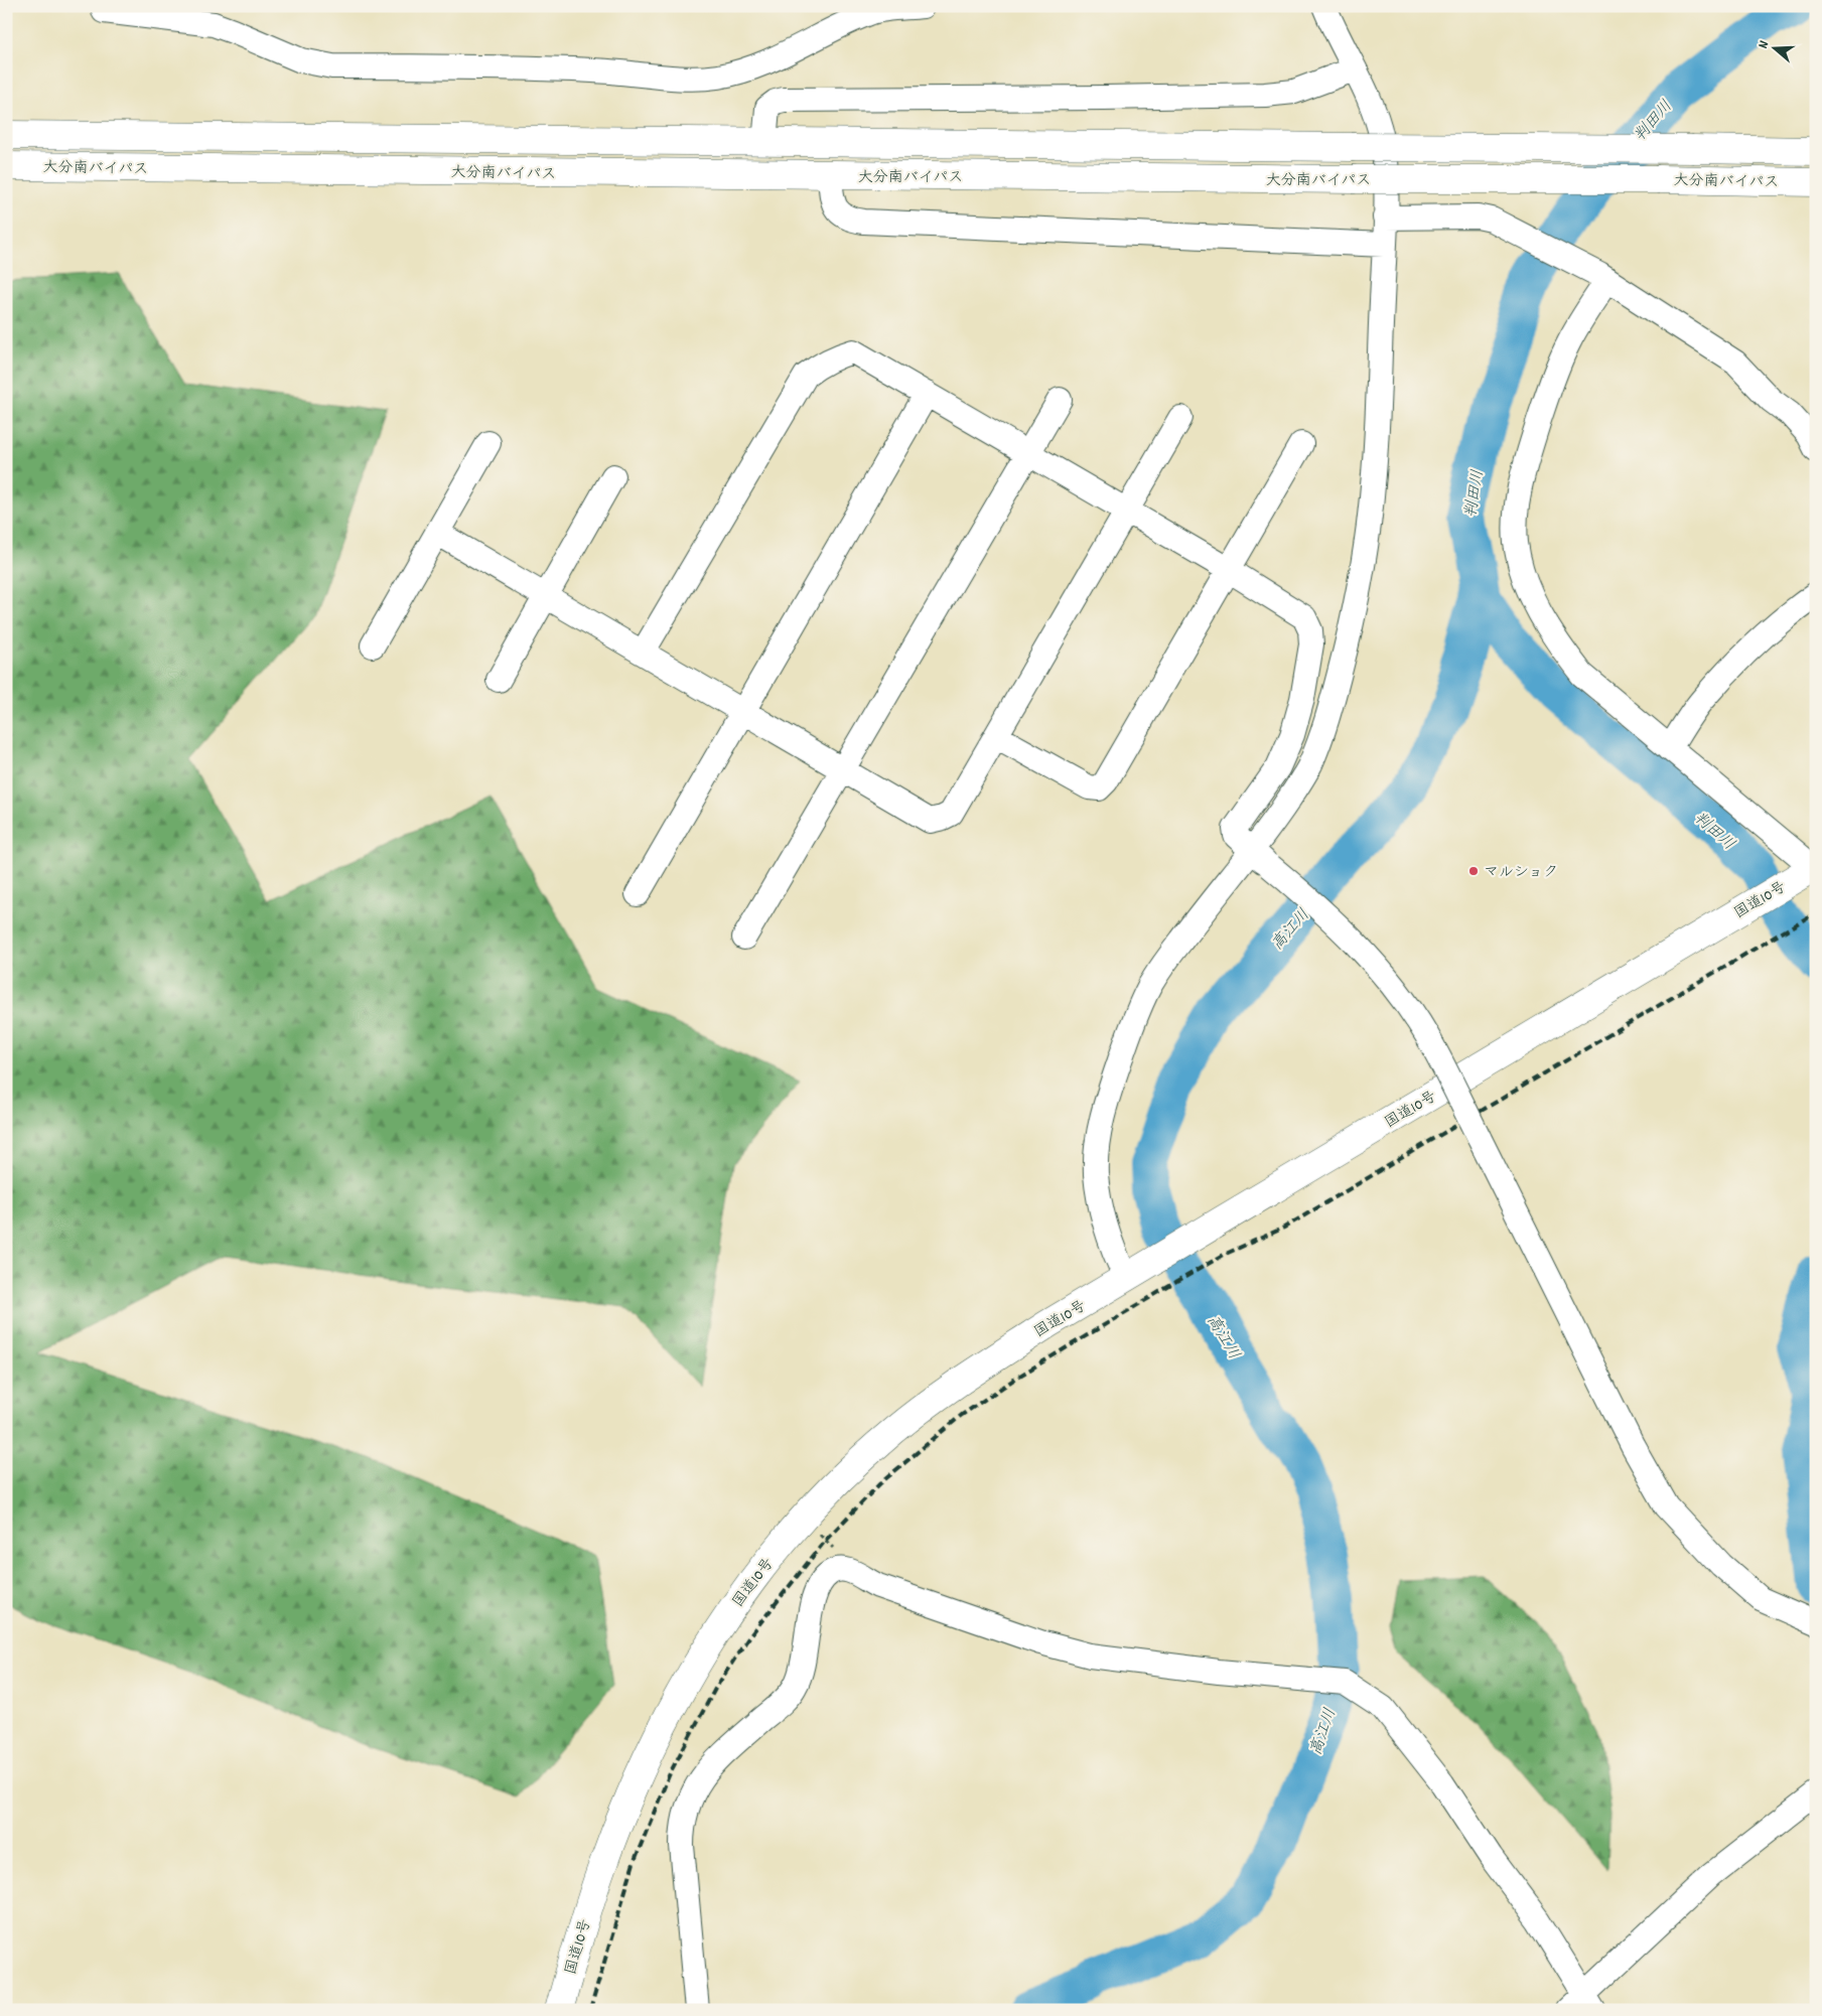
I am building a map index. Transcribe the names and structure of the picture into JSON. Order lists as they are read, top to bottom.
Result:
{
  "streets": {
    "highway": ["大分南バイパス", "国道10号"]
  },
  "water": ["判田川", "高江川"],
  "places": ["マルショク"],
  "north": "left"
}
